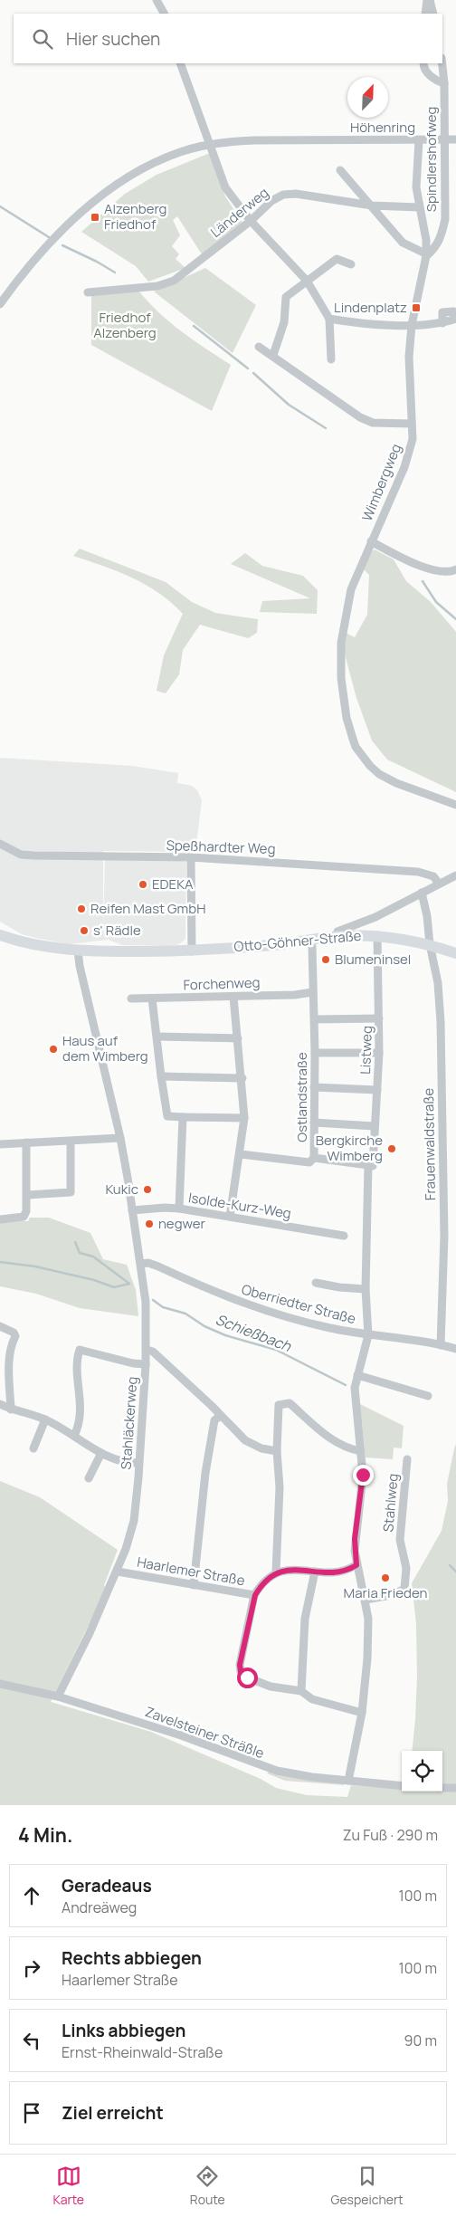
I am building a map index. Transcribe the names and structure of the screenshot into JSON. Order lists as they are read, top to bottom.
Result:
{
  "streets": {
    "street": [
      "Höhenring",
      "Spindlershofweg",
      "Länderweg",
      "Wimbergweg",
      "Speßhardter Weg",
      "Otto-Göhner-Straße",
      "Forchenweg",
      "Listweg",
      "Ostlandstraße",
      "Frauenwaldstraße",
      "Isolde-Kurz-Weg",
      "Oberriedter Straße",
      "Stahläckerweg",
      "Stahlweg",
      "Haarlemer Straße",
      "Zavelsteiner Sträßle"
    ]
  },
  "crossings": [
    ["Höhenring", "Spindlershofweg"],
    ["Spindlershofweg", "Länderweg"],
    ["Spindlershofweg", "Wimbergweg"],
    ["Otto-Göhner-Straße", "Listweg"],
    ["Otto-Göhner-Straße", "Ostlandstraße"],
    ["Otto-Göhner-Straße", "Frauenwaldstraße"],
    ["Otto-Göhner-Straße", "Stahläckerweg"],
    ["Forchenweg", "Ostlandstraße"],
    ["Ostlandstraße", "Oberriedter Straße"],
    ["Ostlandstraße", "Stahlweg"],
    ["Ostlandstraße", "Zavelsteiner Sträßle"],
    ["Frauenwaldstraße", "Oberriedter Straße"],
    ["Isolde-Kurz-Weg", "Stahläckerweg"],
    ["Oberriedter Straße", "Stahläckerweg"],
    ["Stahläckerweg", "Haarlemer Straße"],
    ["Stahläckerweg", "Zavelsteiner Sträßle"]
  ],
  "water": ["Schießbach"],
  "parks": ["Friedhof Alzenberg"],
  "places": {
    "transit": ["Alzenberg Friedhof", "Lindenplatz"],
    "other": [
      "EDEKA",
      "Reifen Mast GmbH",
      "s' Rädle",
      "Blumeninsel",
      "Haus auf dem Wimberg",
      "Bergkirche Wimberg",
      "Kukic",
      "negwer",
      "Maria Frieden"
    ]
  },
  "north": "top right",
  "page": {
    "search": "Hier suchen",
    "heading": ["4 Min.", "Zu Fuß · 290 m"],
    "list": [
      ["Geradeaus", "Andreäweg", "100 m"],
      ["Rechts abbiegen", "Haarlemer Straße", "100 m"],
      ["Links abbiegen", "Ernst-Rheinwald-Straße", "90 m"],
      "Ziel erreicht"
    ],
    "nav": ["Karte", "Route", "Gespeichert"]
  }
}
